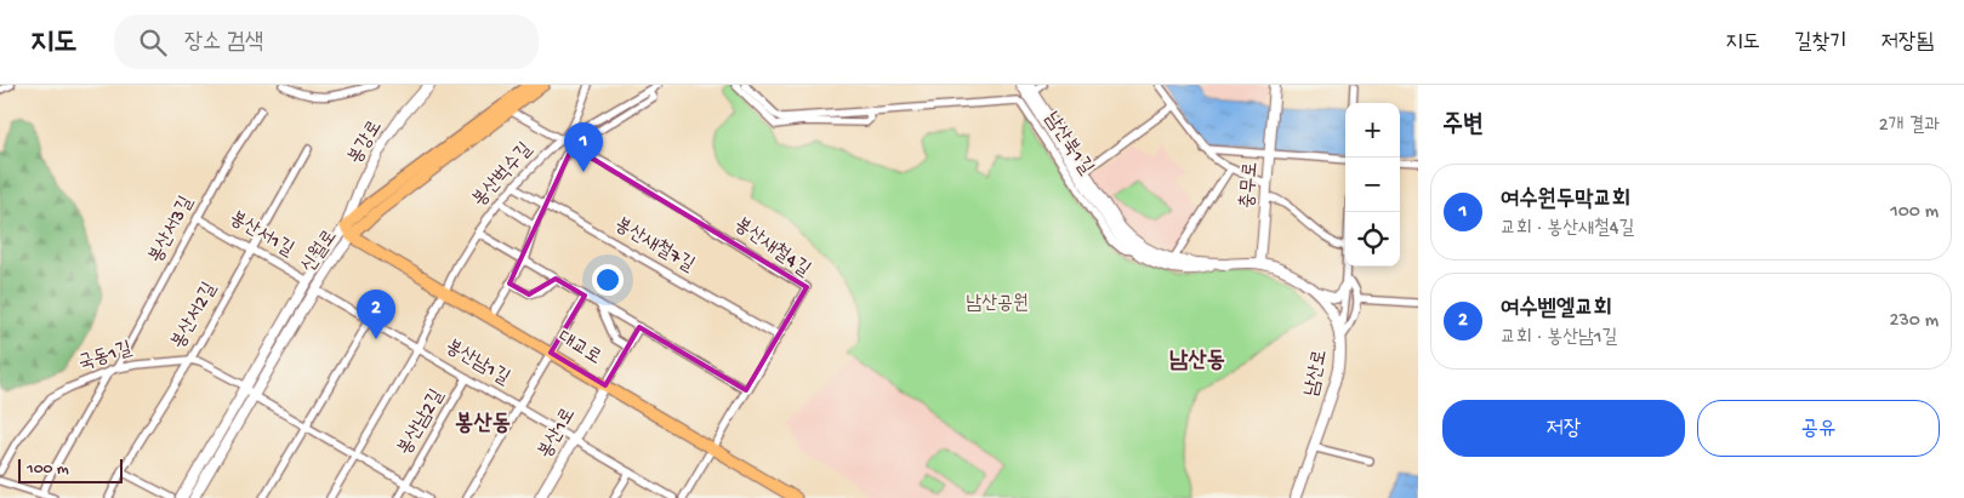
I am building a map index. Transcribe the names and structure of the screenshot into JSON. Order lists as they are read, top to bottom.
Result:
{
  "streets": {
    "main road": ["신월로", "대교로"],
    "street": [
      "봉강로",
      "남산북1길",
      "봉산벅수길",
      "충무로",
      "봉산서3길",
      "봉산서1길",
      "봉산새철7길",
      "봉산새철4길",
      "봉산서2길",
      "국동1길",
      "봉산남1길",
      "남산로",
      "봉산남2길",
      "봉산1로"
    ]
  },
  "crossings": [
    ["봉강로", "신월로"],
    ["봉강로", "대교로"],
    ["남산북1길", "남산로"],
    ["봉산벅수길", "봉산새철7길"],
    ["봉산벅수길", "봉산새철4길"],
    ["봉산벅수길", "대교로"],
    ["봉산벅수길", "봉산남1길"],
    ["충무로", "남산로"],
    ["봉산서3길", "봉산서1길"],
    ["봉산서3길", "국동1길"],
    ["봉산서1길", "신월로"],
    ["봉산서1길", "봉산서2길"],
    ["봉산새철7길", "봉산새철4길"],
    ["봉산새철4길", "신월로"],
    ["봉산새철4길", "대교로"],
    ["신월로", "대교로"],
    ["신월로", "국동1길"],
    ["신월로", "봉산남1길"],
    ["신월로", "봉산남2길"],
    ["봉산서2길", "국동1길"],
    ["대교로", "봉산남1길"],
    ["대교로", "봉산1로"],
    ["국동1길", "봉산남2길"],
    ["봉산남1길", "봉산남2길"],
    ["봉산남1길", "봉산1로"]
  ],
  "districts": ["남산동", "봉산동"],
  "parks": ["남산공원"],
  "scale_bar": "100 m",
  "page": {
    "header": "지도",
    "search": "장소 검색",
    "nav": ["지도", "길찾기", "저장됨"],
    "heading": ["주변", "2개 결과"],
    "map_buttons": ["+", "−"],
    "pins": ["1", "2"],
    "list": [
      {
        "mark": "1",
        "name": "여수원두막교회",
        "note": "교회 · 봉산새철4길",
        "value": "100 m"
      },
      {
        "mark": "2",
        "name": "여수벧엘교회",
        "note": "교회 · 봉산남1길",
        "value": "230 m"
      }
    ],
    "buttons": ["저장", "공유"],
    "scale": "100 m"
  }
}
